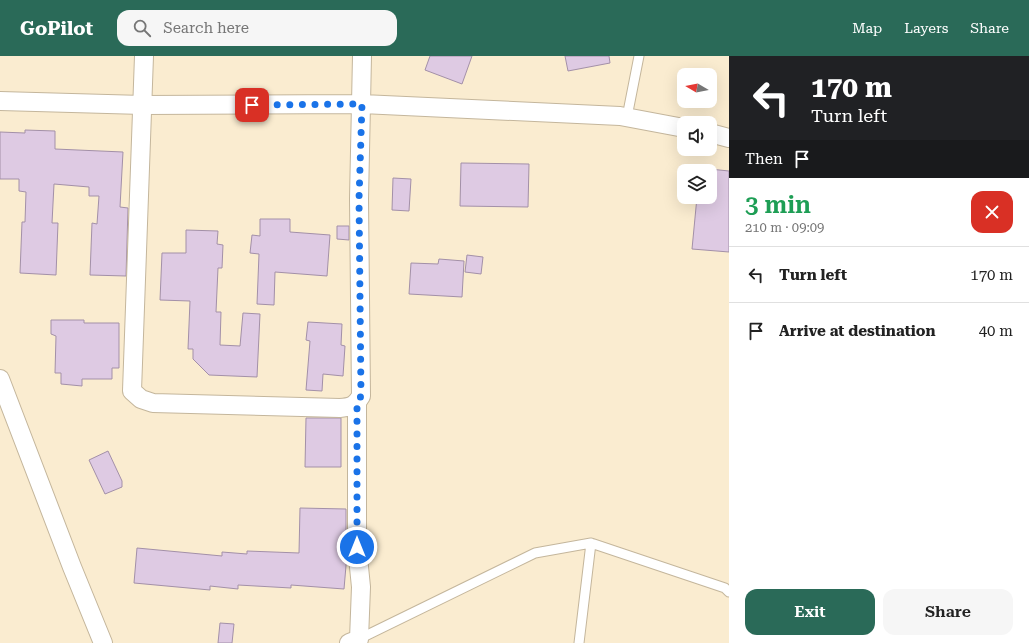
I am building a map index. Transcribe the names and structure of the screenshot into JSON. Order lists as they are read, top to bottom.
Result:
{
  "north": "left",
  "page": {
    "header": "GoPilot",
    "search": "Search here",
    "nav": ["Map", "Layers", "Share"],
    "turn": ["170 m", "Turn left"],
    "then": "Then",
    "heading": ["3 min", "210 m · 09:09"],
    "list": [
      {
        "name": "Turn left",
        "value": "170 m"
      },
      {
        "name": "Arrive at destination",
        "value": "40 m"
      }
    ],
    "buttons": ["Exit", "Share"]
  }
}
